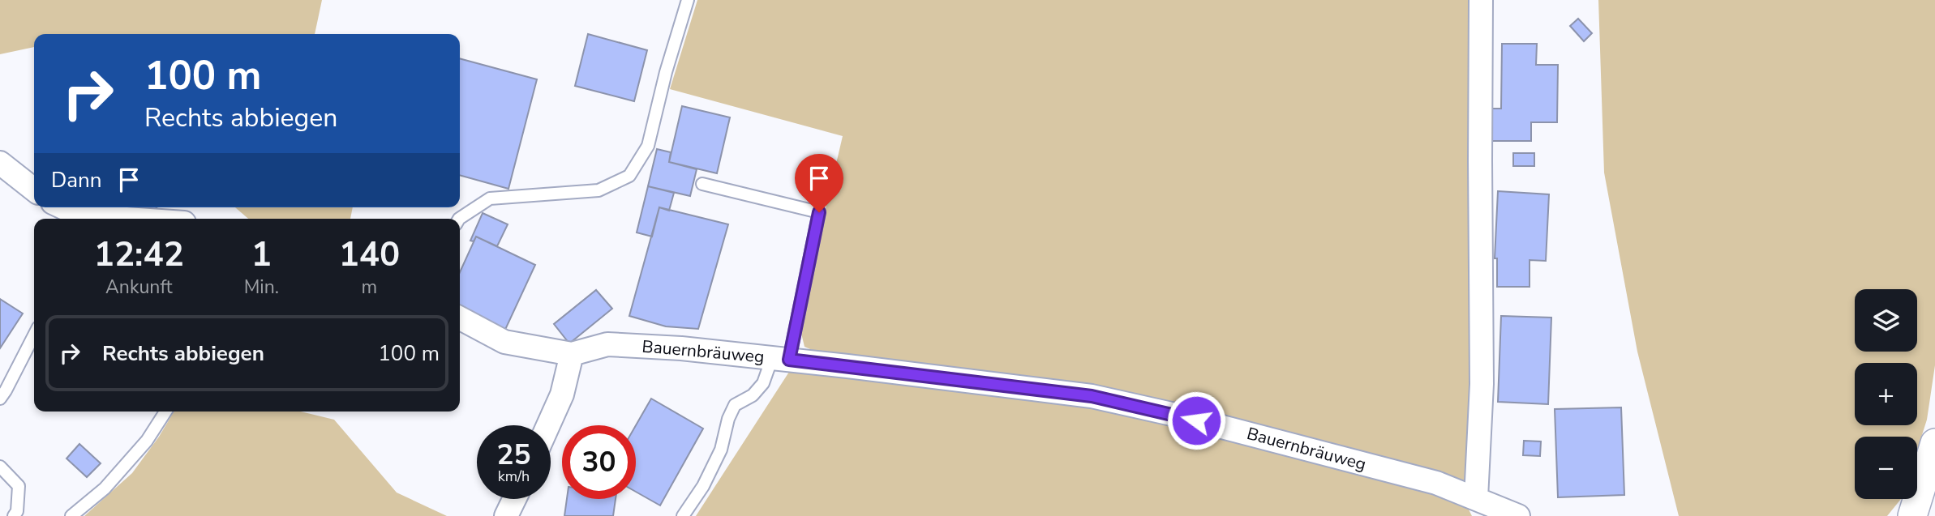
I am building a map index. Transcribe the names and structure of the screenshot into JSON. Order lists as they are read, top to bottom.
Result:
{
  "streets": {
    "street": ["Bauernbräuweg"]
  },
  "page": {
    "turn": ["100 m", "Rechts abbiegen"],
    "then": "Dann",
    "eta": [
      "12:42",
      "Ankunft",
      "1",
      "Min.",
      "140",
      "m"
    ],
    "map_buttons": ["+", "−"],
    "list": [
      {
        "name": "Rechts abbiegen",
        "value": "100 m"
      }
    ],
    "speed": "25 km/h",
    "limit": "30"
  }
}
